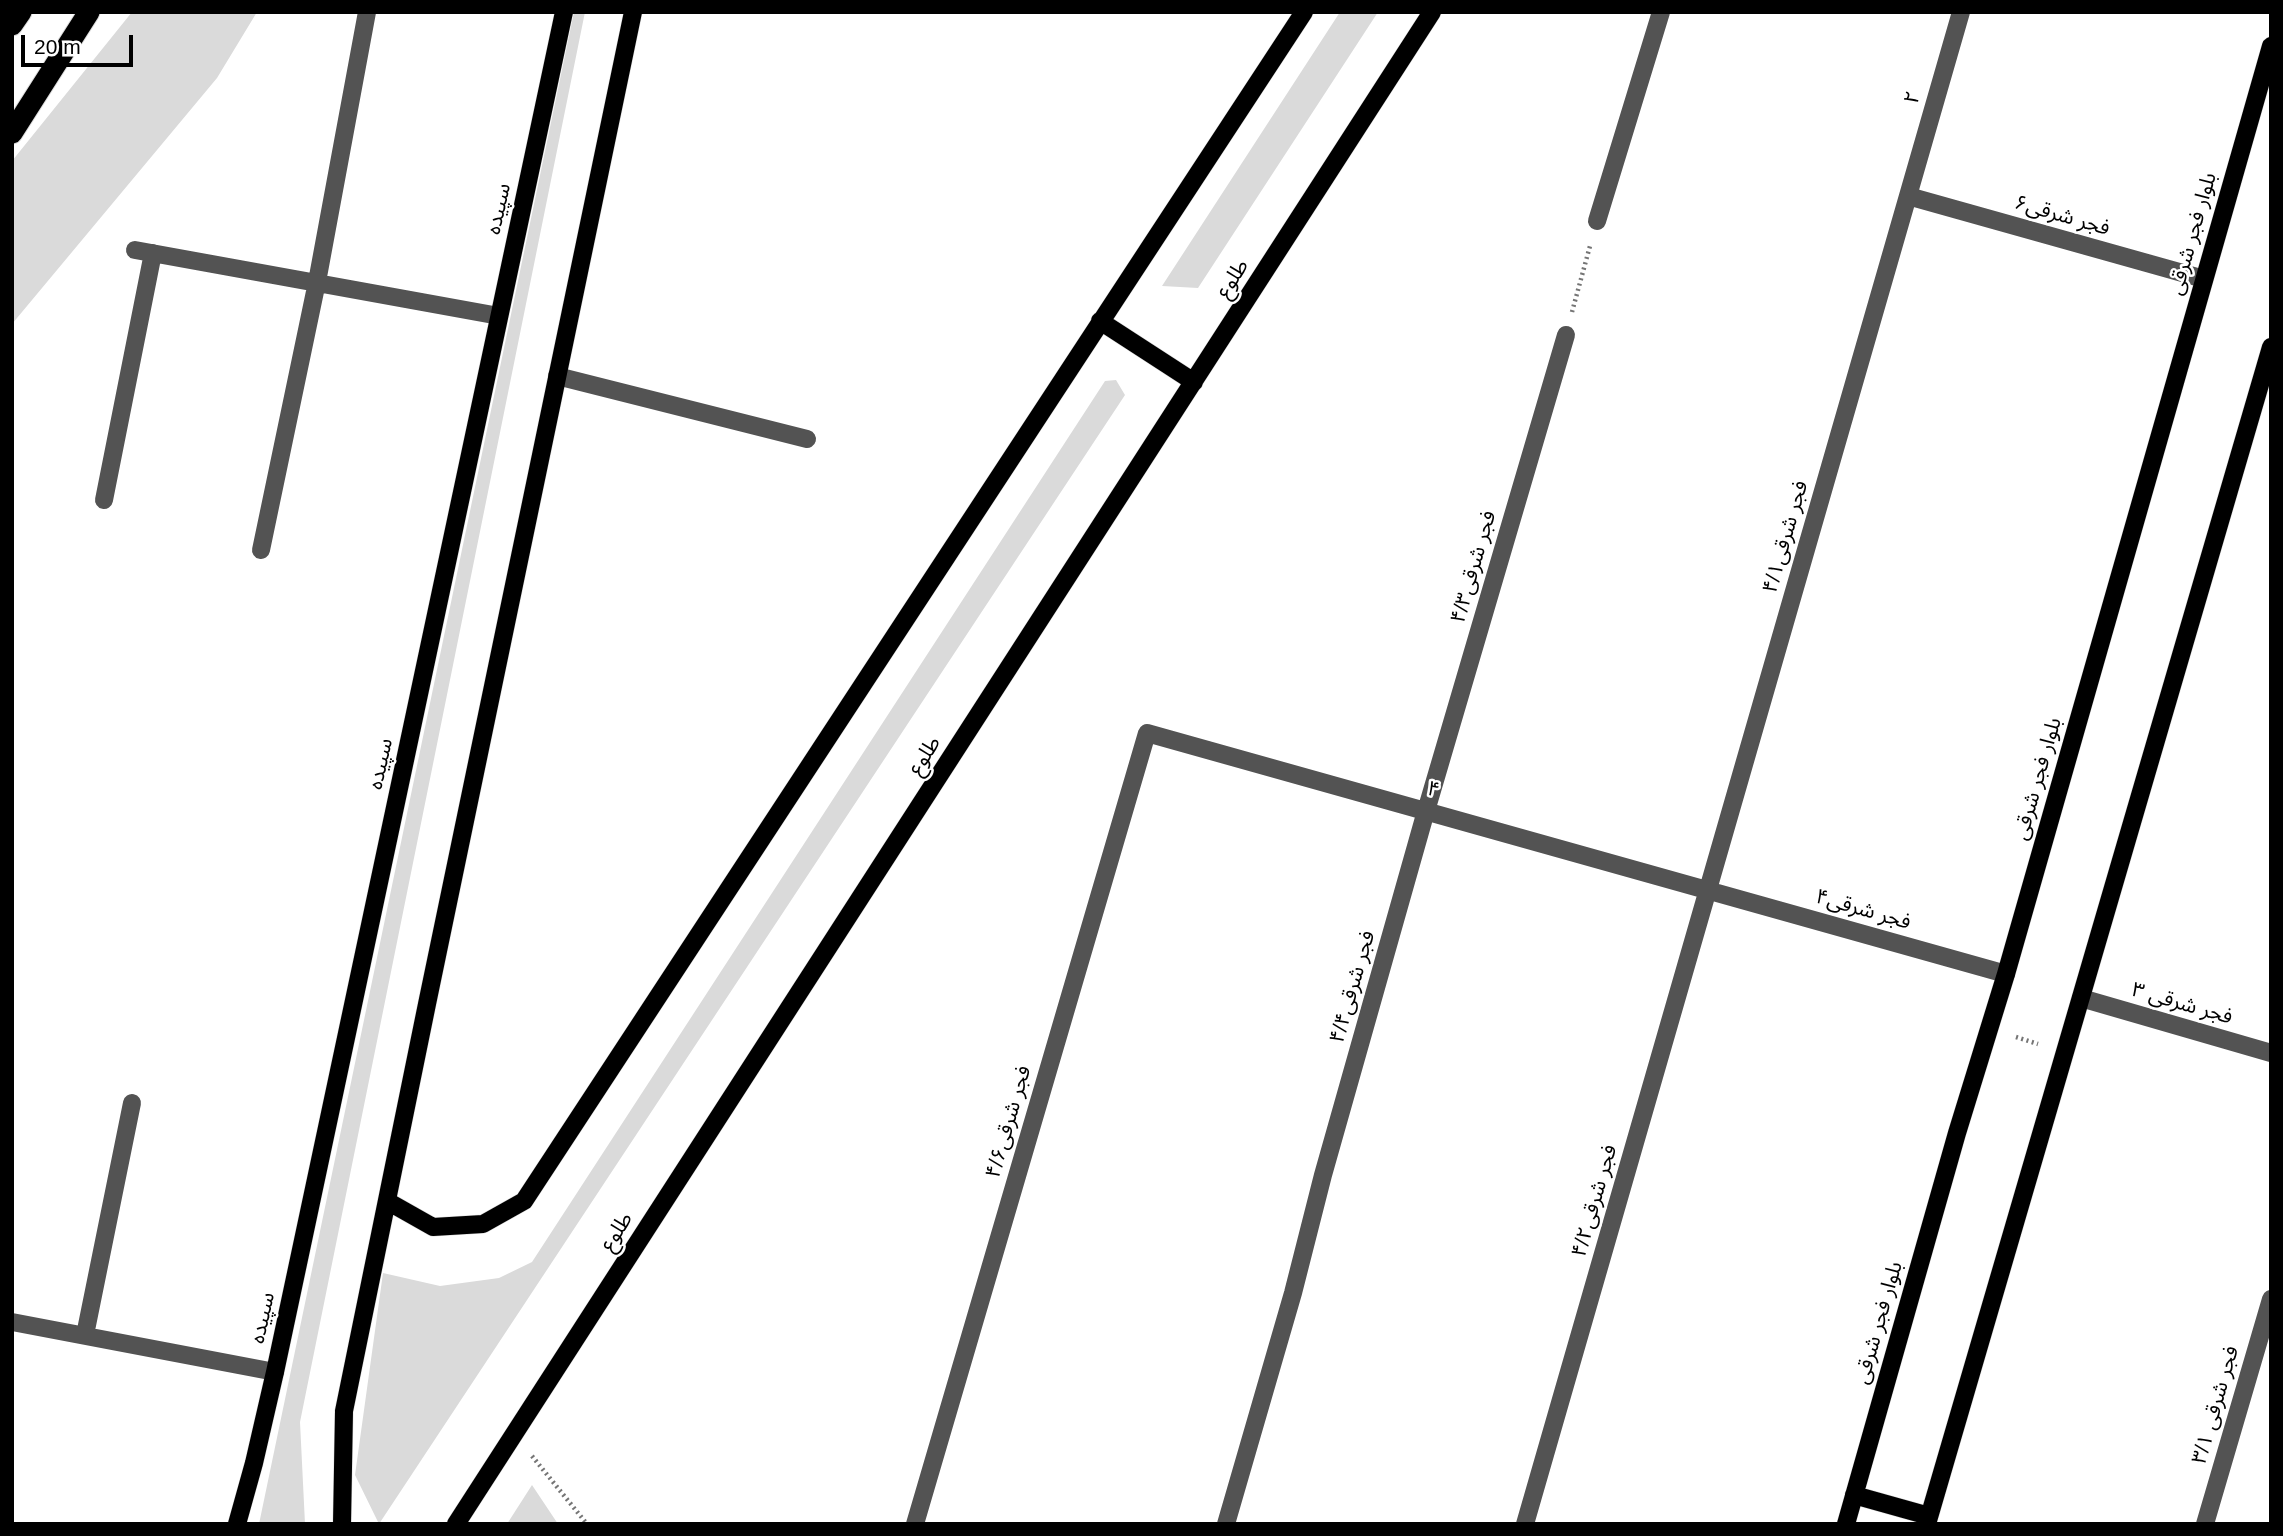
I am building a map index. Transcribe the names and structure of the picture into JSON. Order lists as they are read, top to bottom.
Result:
{
  "streets": {
    "main road": ["سپیده", "بلوار فجر شرقی", "طلوع"],
    "street": [
      "۲",
      "فجر شرقی۶",
      "فجر شرقی۴/۱",
      "فجر شرقی۴/۳",
      "۴",
      "فجر شرقی۴",
      "فجر شرقی۴/۴",
      "۳ فجر شرقی",
      "فجر شرقی۴/۶",
      "فجر شرقی۴/۲",
      "۳/۱ فجر شرقی"
    ]
  },
  "crossings": [
    ["۲", "فجر شرقی۶"],
    ["۲", "فجر شرقی۴/۱"],
    ["فجر شرقی۶", "بلوار فجر شرقی"],
    ["فجر شرقی۶", "فجر شرقی۴/۱"],
    ["بلوار فجر شرقی", "فجر شرقی۴"],
    ["فجر شرقی۴/۱", "۴"],
    ["فجر شرقی۴/۱", "فجر شرقی۴"],
    ["فجر شرقی۴/۱", "فجر شرقی۴/۲"],
    ["فجر شرقی۴/۳", "۴"],
    ["فجر شرقی۴/۳", "فجر شرقی۴/۴"],
    ["۴", "فجر شرقی۴"],
    ["۴", "فجر شرقی۴/۴"],
    ["۴", "فجر شرقی۴/۶"],
    ["۴", "فجر شرقی۴/۲"],
    ["فجر شرقی۴", "فجر شرقی۴/۲"]
  ],
  "scale_bar": "20 m"
}
